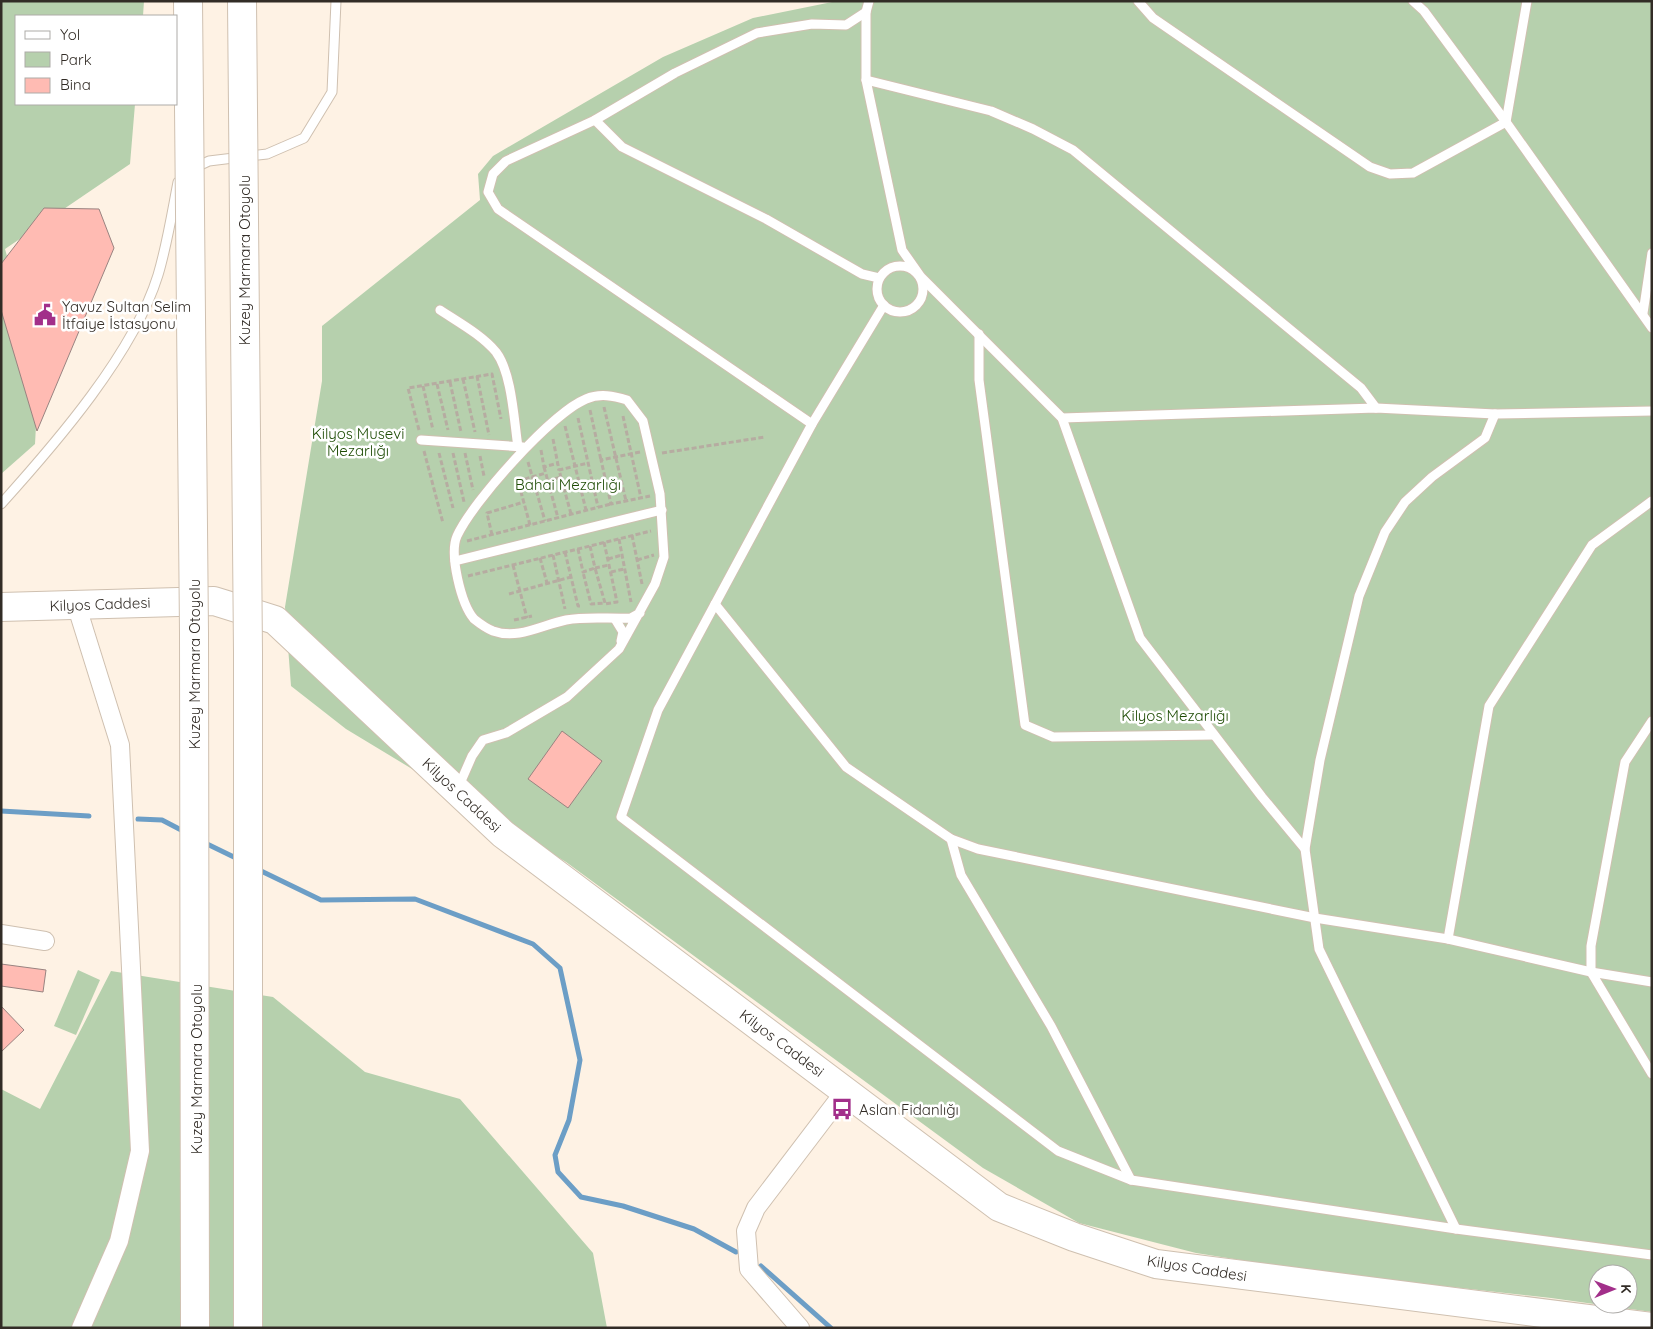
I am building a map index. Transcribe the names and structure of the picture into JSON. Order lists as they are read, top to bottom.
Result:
{
  "streets": {
    "main road": ["Kuzey Marmara Otoyolu", "Kilyos Caddesi"]
  },
  "parks": ["Kilyos Musevi Mezarlığı", "Bahai Mezarlığı", "Kilyos Mezarlığı"],
  "places": {
    "public building": ["Yavuz Sultan Selim İtfaiye İstasyonu"],
    "bus stop": ["Aslan Fidanlığı"]
  },
  "legend": ["Yol", "Park", "Bina"],
  "north": "right"
}
